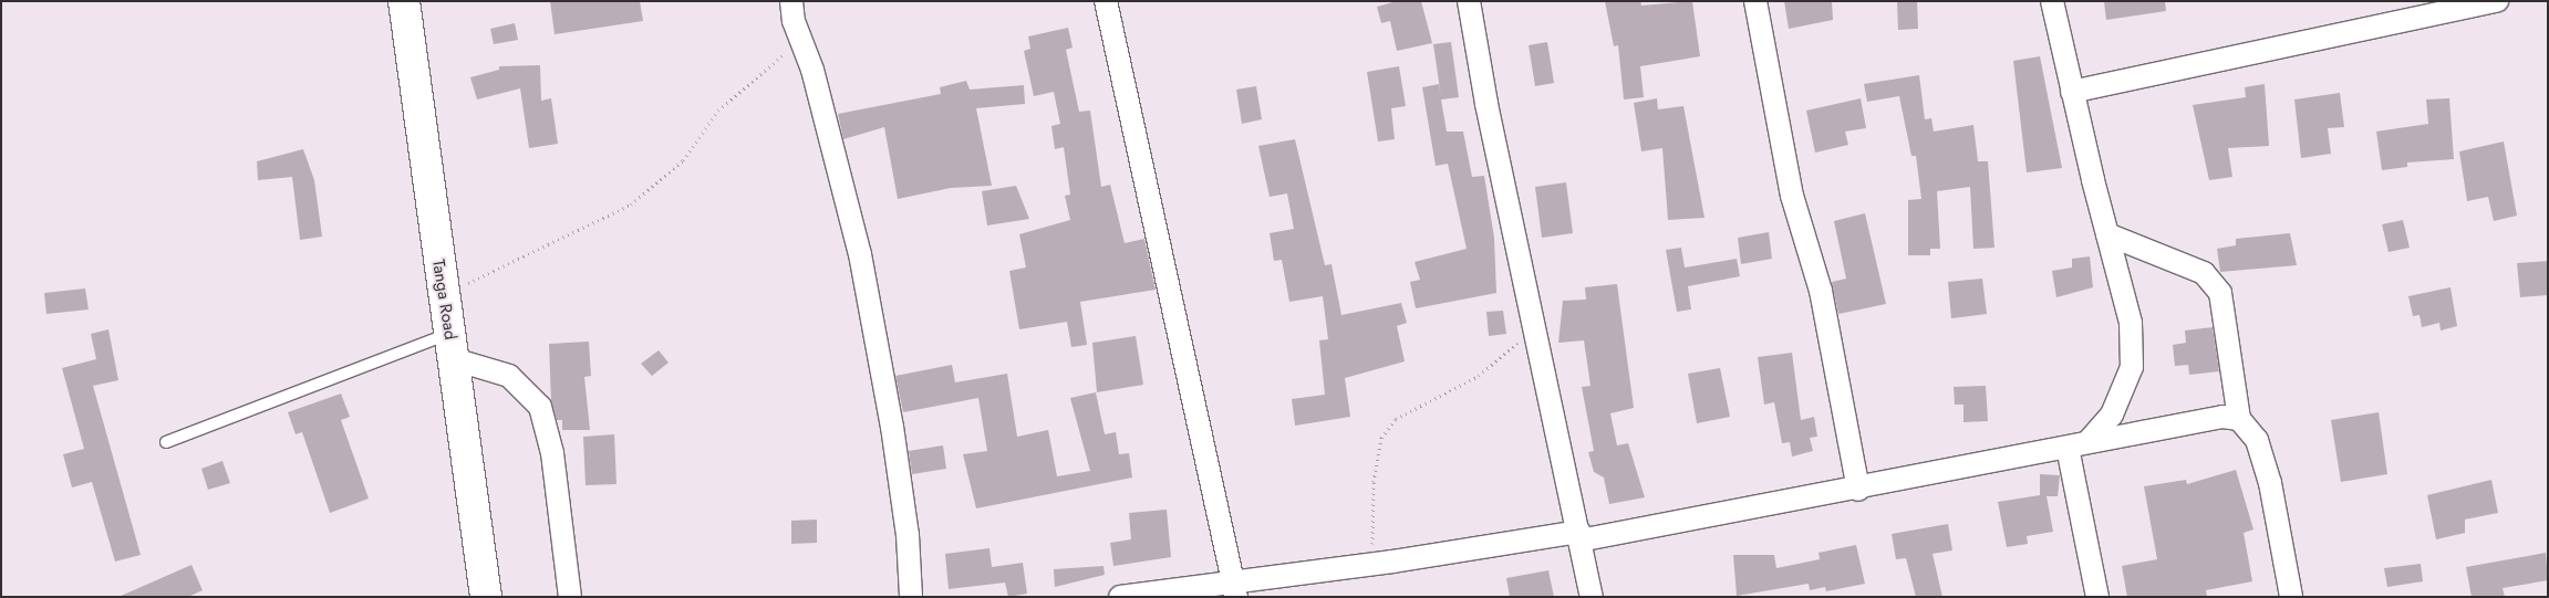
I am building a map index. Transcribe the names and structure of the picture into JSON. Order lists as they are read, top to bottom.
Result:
{
  "streets": {
    "highway": ["Tanga Road"]
  }
}
